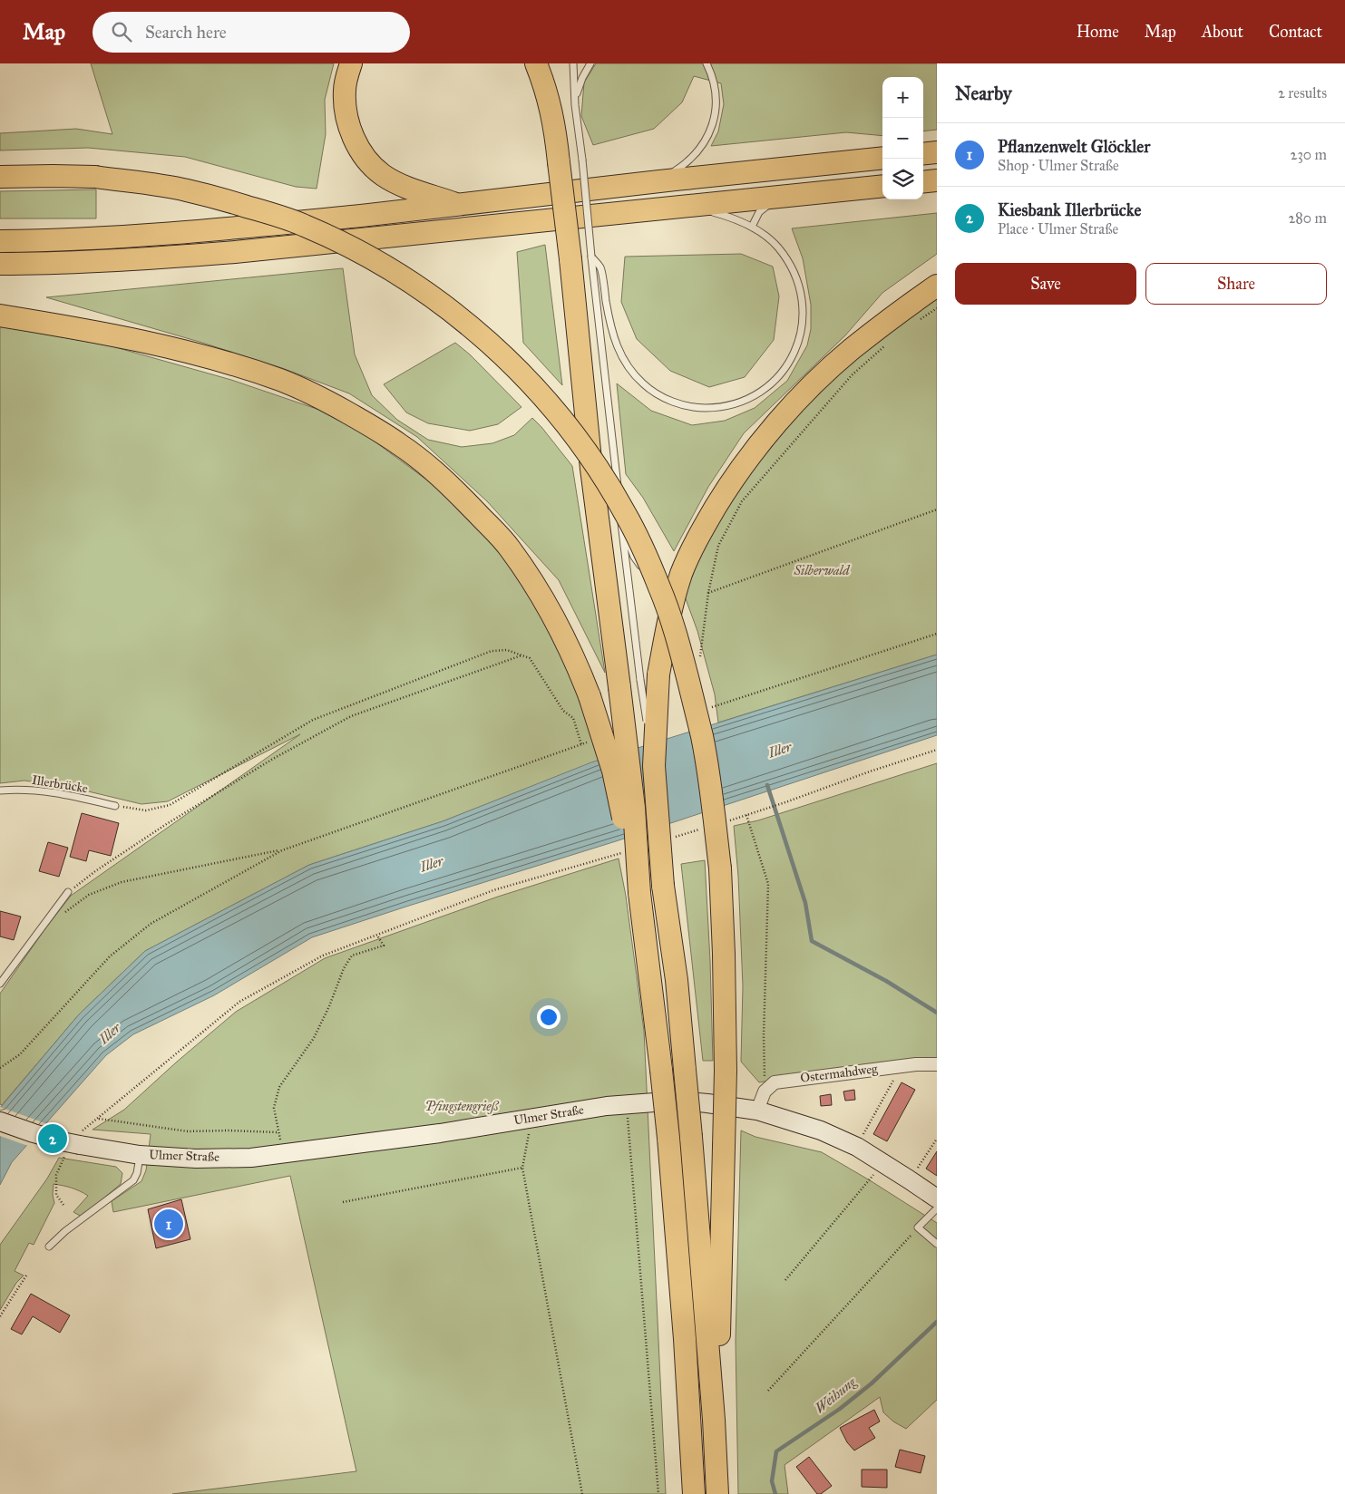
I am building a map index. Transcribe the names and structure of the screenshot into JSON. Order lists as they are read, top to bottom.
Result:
{
  "streets": {
    "main road": ["Ulmer Straße"],
    "street": ["Ostermahdweg"],
    "lane": ["Illerbrücke"]
  },
  "water": ["Iller", "Weihung"],
  "parks": ["Silberwald", "Pfingstengrieß"],
  "page": {
    "header": "Map",
    "search": "Search here",
    "nav": [
      "Home",
      "Map",
      "About",
      "Contact"
    ],
    "heading": ["Nearby", "2 results"],
    "map_buttons": ["+", "−"],
    "list": [
      {
        "mark": "1",
        "name": "Pflanzenwelt Glöckler",
        "note": "Shop · Ulmer Straße",
        "value": "230 m"
      },
      {
        "mark": "2",
        "name": "Kiesbank Illerbrücke",
        "note": "Place · Ulmer Straße",
        "value": "280 m"
      }
    ],
    "buttons": ["Save", "Share"],
    "pins": ["2", "1"]
  }
}
